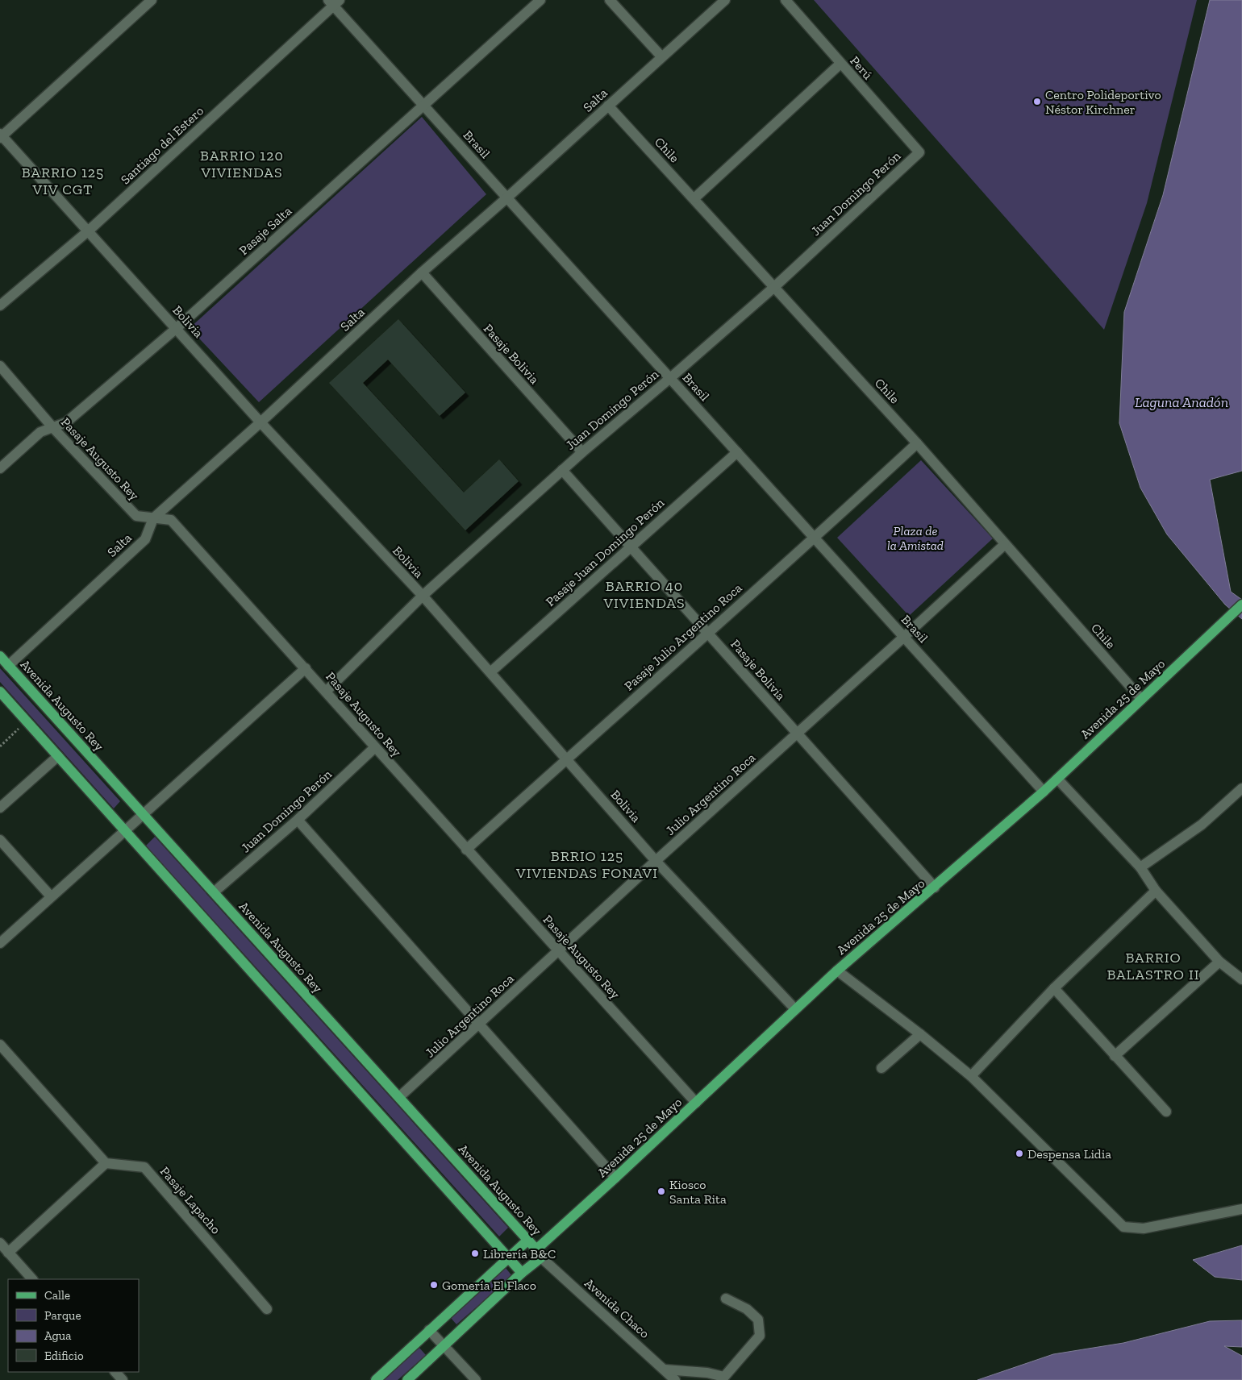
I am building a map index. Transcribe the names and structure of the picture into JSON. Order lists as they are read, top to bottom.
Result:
{
  "streets": {
    "main road": ["Avenida 25 de Mayo", "Avenida Augusto Rey"],
    "street": [
      "Perú",
      "Salta",
      "Brasil",
      "Santiago del Estero",
      "Chile",
      "Juan Domingo Perón",
      "Pasaje Salta",
      "Bolivia",
      "Pasaje Bolivia",
      "Pasaje Augusto Rey",
      "Pasaje Juan Domingo Perón",
      "Pasaje Julio Argentino Roca",
      "Julio Argentino Roca",
      "Pasaje Lapacho",
      "Avenida Chaco"
    ]
  },
  "crossings": [
    ["Perú", "Juan Domingo Perón"],
    ["Salta", "Brasil"],
    ["Salta", "Chile"],
    ["Salta", "Bolivia"],
    ["Salta", "Pasaje Bolivia"],
    ["Salta", "Pasaje Augusto Rey"],
    ["Salta", "Avenida Augusto Rey"],
    ["Brasil", "Santiago del Estero"],
    ["Brasil", "Juan Domingo Perón"],
    ["Brasil", "Pasaje Salta"],
    ["Brasil", "Pasaje Juan Domingo Perón"],
    ["Brasil", "Pasaje Julio Argentino Roca"],
    ["Brasil", "Avenida 25 de Mayo"],
    ["Brasil", "Julio Argentino Roca"],
    ["Santiago del Estero", "Bolivia"],
    ["Chile", "Juan Domingo Perón"],
    ["Chile", "Pasaje Julio Argentino Roca"],
    ["Chile", "Avenida 25 de Mayo"],
    ["Chile", "Julio Argentino Roca"],
    ["Juan Domingo Perón", "Bolivia"],
    ["Juan Domingo Perón", "Pasaje Bolivia"],
    ["Juan Domingo Perón", "Pasaje Augusto Rey"],
    ["Juan Domingo Perón", "Avenida Augusto Rey"],
    ["Pasaje Salta", "Bolivia"],
    ["Pasaje Salta", "Pasaje Augusto Rey"],
    ["Bolivia", "Pasaje Juan Domingo Perón"],
    ["Bolivia", "Pasaje Julio Argentino Roca"],
    ["Bolivia", "Avenida 25 de Mayo"],
    ["Bolivia", "Julio Argentino Roca"],
    ["Pasaje Bolivia", "Pasaje Juan Domingo Perón"],
    ["Pasaje Bolivia", "Pasaje Julio Argentino Roca"],
    ["Pasaje Bolivia", "Avenida 25 de Mayo"],
    ["Pasaje Bolivia", "Julio Argentino Roca"],
    ["Pasaje Augusto Rey", "Pasaje Julio Argentino Roca"],
    ["Pasaje Augusto Rey", "Avenida 25 de Mayo"],
    ["Pasaje Augusto Rey", "Julio Argentino Roca"],
    ["Avenida 25 de Mayo", "Avenida Augusto Rey"],
    ["Avenida 25 de Mayo", "Avenida Chaco"],
    ["Avenida Augusto Rey", "Julio Argentino Roca"],
    ["Avenida Augusto Rey", "Avenida Chaco"]
  ],
  "districts": [
    "BARRIO 120 VIVIENDAS",
    "BARRIO 125 VIV CGT",
    "BARRIO 40 VIVIENDAS",
    "BRRIO 125 VIVIENDAS FONAVI",
    "BARRIO BALASTRO II"
  ],
  "water": ["Laguna Anadón"],
  "parks": ["Plaza de la Amistad"],
  "places": [
    "Centro Polideportivo Néstor Kirchner",
    "Despensa Lidia",
    "Kiosco Santa Rita",
    "Librería B&C",
    "Gomería El Flaco"
  ],
  "legend": [
    "Calle",
    "Parque",
    "Agua",
    "Edificio"
  ]
}
